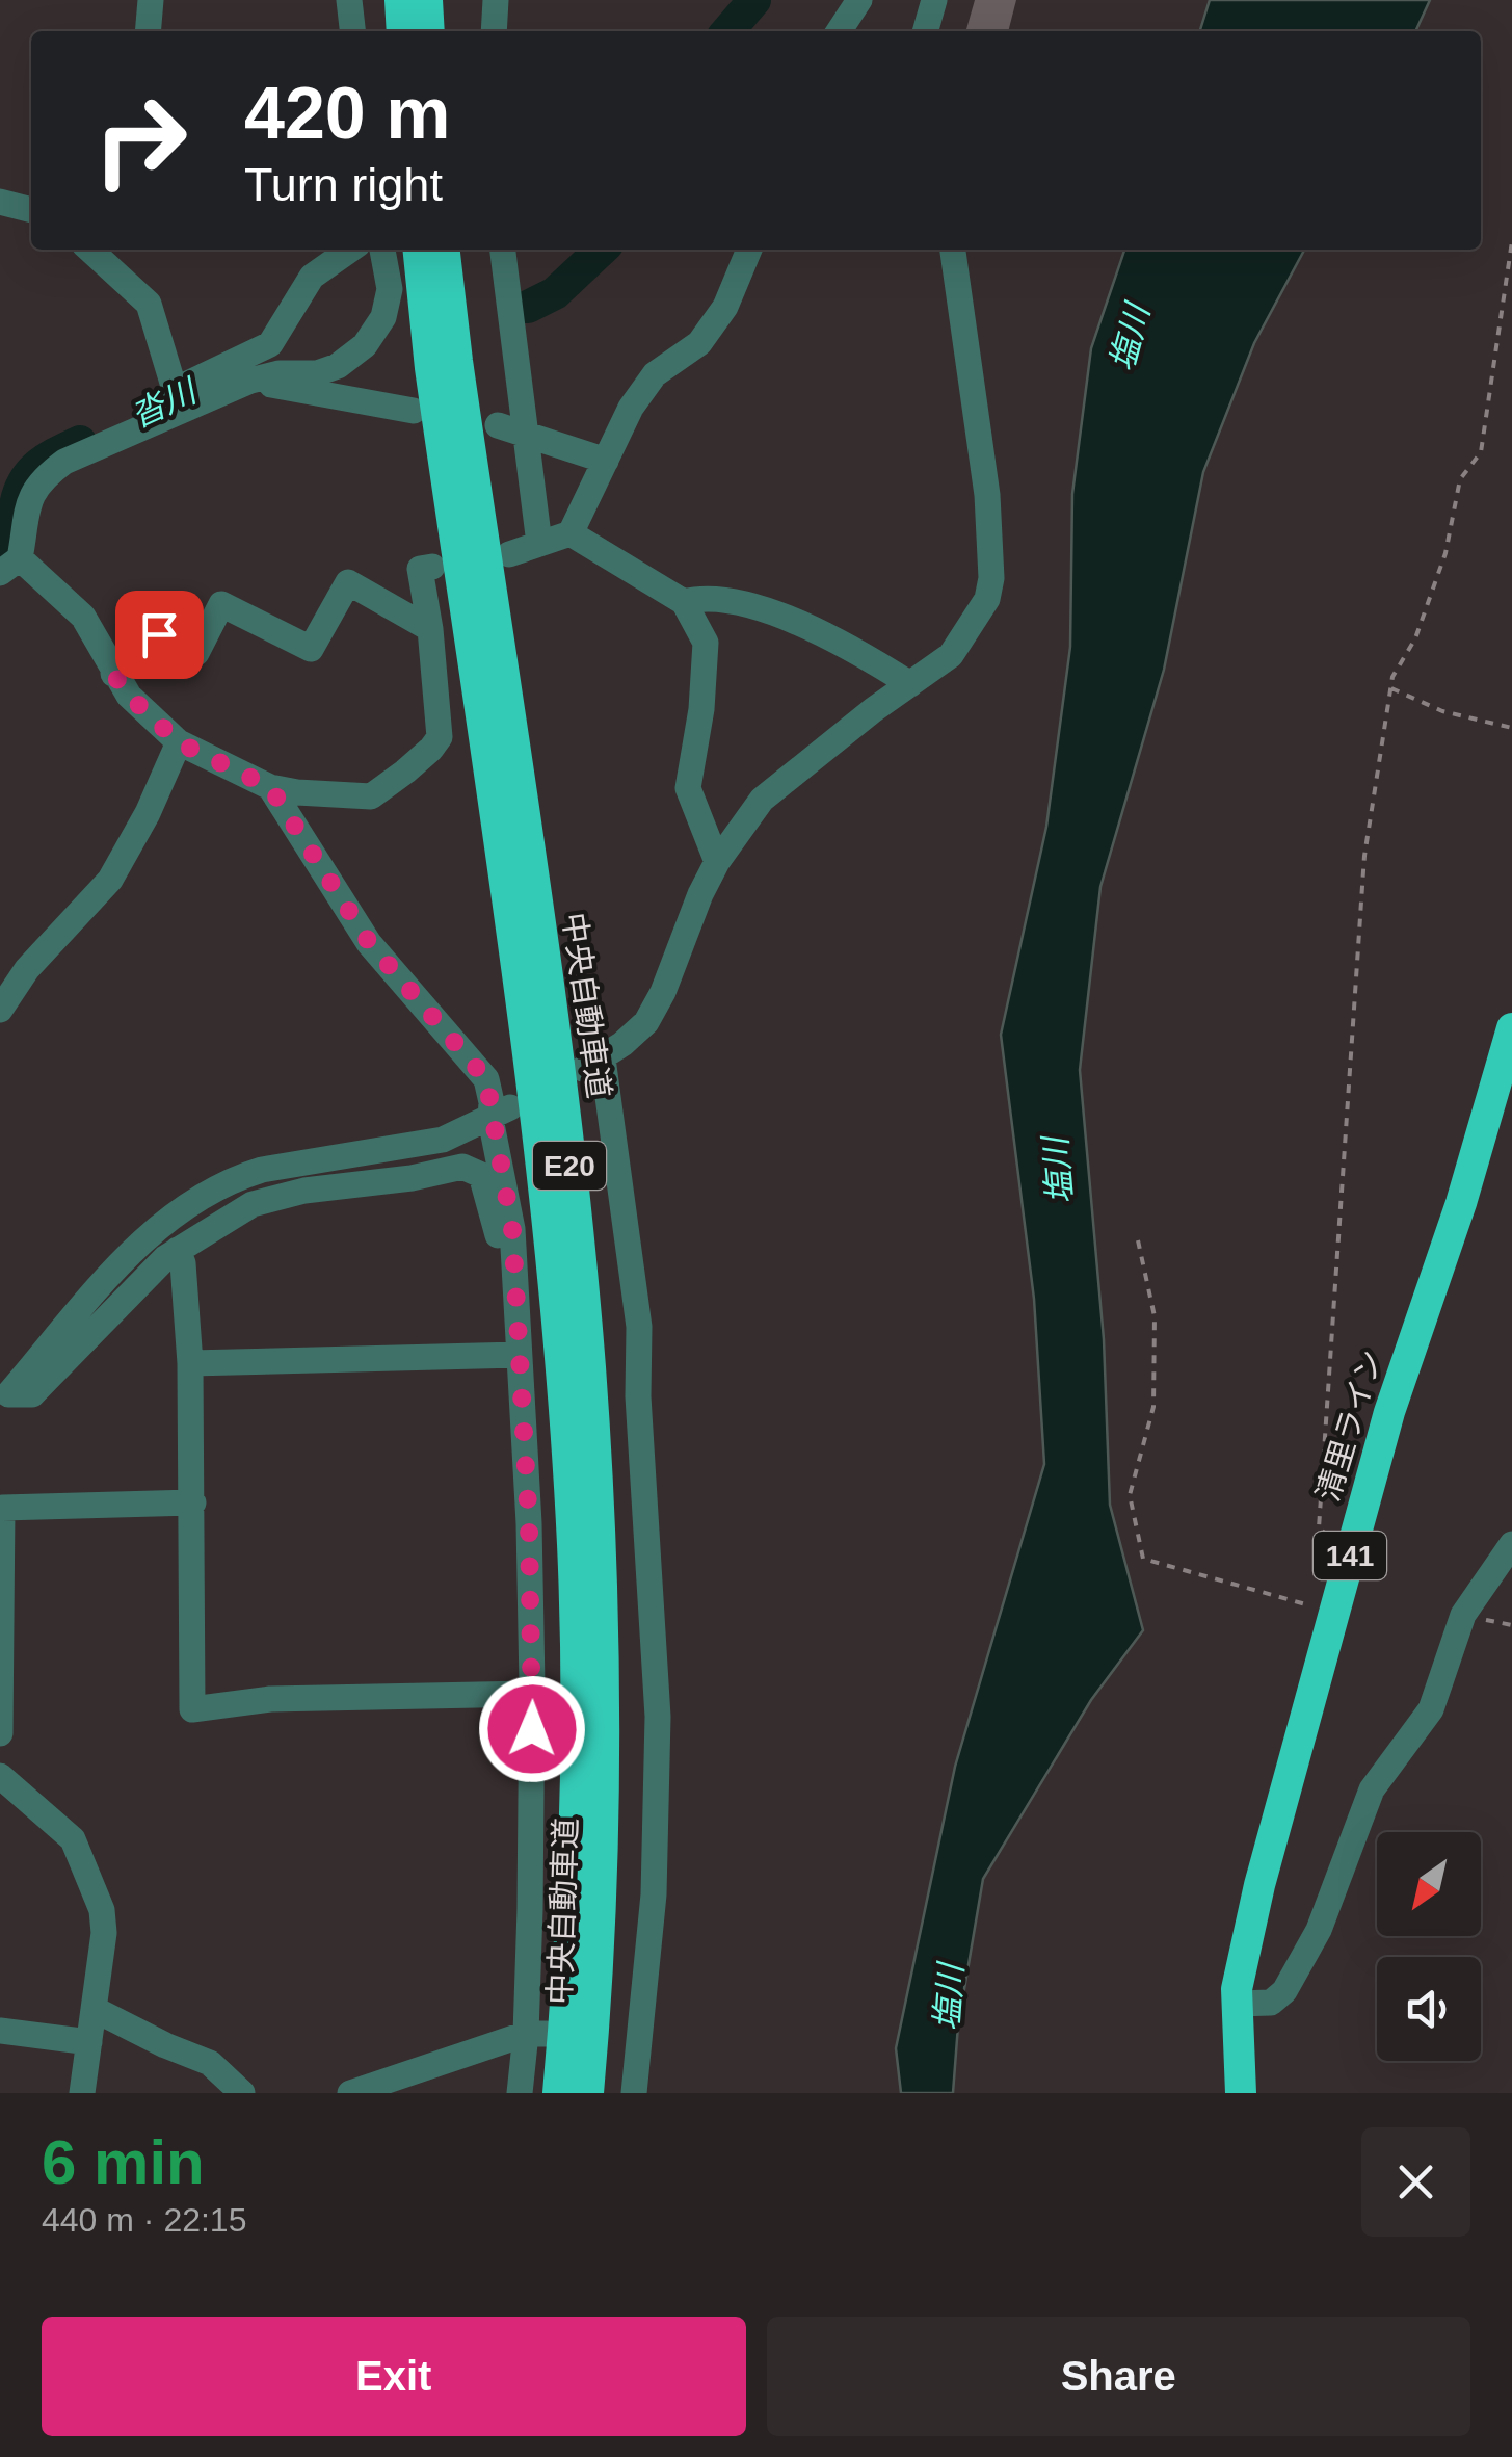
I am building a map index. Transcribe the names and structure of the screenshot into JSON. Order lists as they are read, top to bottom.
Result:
{
  "streets": {
    "highway": [
      "中央自動車道",
      "E20",
      "清里ライン",
      "141"
    ]
  },
  "water": ["塩川", "沓川"],
  "north": "bottom left",
  "page": {
    "turn": ["420 m", "Turn right"],
    "heading": ["6 min", "440 m · 22:15"],
    "buttons": ["Exit", "Share"]
  }
}
